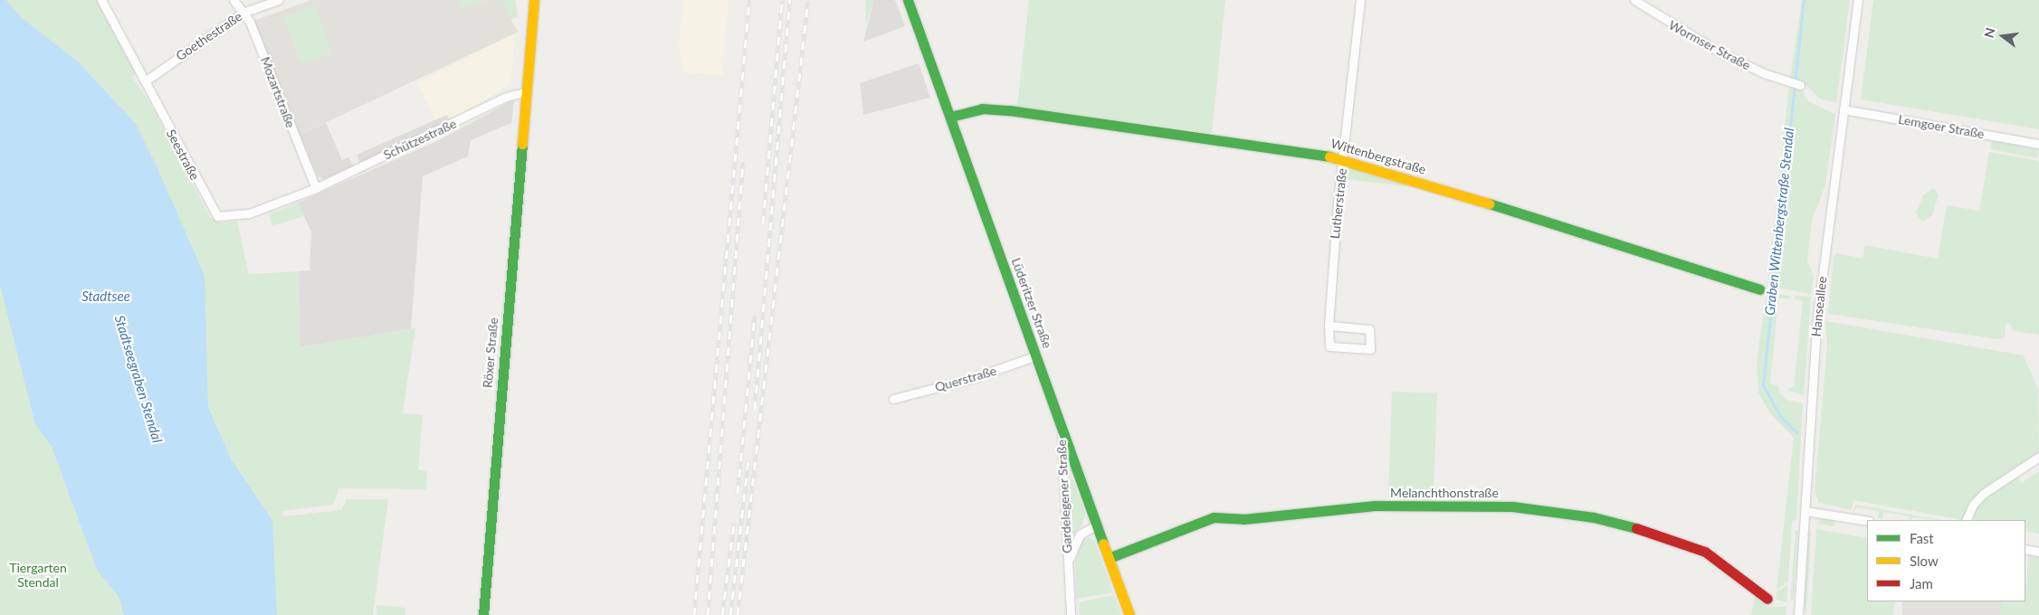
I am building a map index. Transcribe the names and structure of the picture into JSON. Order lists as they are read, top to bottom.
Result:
{
  "streets": {
    "street": [
      "Goethestraße",
      "Wormser Straße",
      "Mozartstraße",
      "Lemgoer Straße",
      "Schützestraße",
      "Seestraße",
      "Wittenbergstraße",
      "Lutherstraße",
      "Lüderitzer Straße",
      "Hanseallee",
      "Röxer Straße",
      "Querstraße",
      "Melanchthonstraße",
      "Gardelegener Straße"
    ]
  },
  "crossings": [
    ["Goethestraße", "Mozartstraße"],
    ["Goethestraße", "Seestraße"],
    ["Mozartstraße", "Schützestraße"],
    ["Mozartstraße", "Seestraße"],
    ["Lemgoer Straße", "Hanseallee"],
    ["Schützestraße", "Seestraße"],
    ["Schützestraße", "Röxer Straße"],
    ["Wittenbergstraße", "Lutherstraße"],
    ["Wittenbergstraße", "Lüderitzer Straße"],
    ["Lüderitzer Straße", "Querstraße"],
    ["Lüderitzer Straße", "Melanchthonstraße"],
    ["Lüderitzer Straße", "Gardelegener Straße"]
  ],
  "water": ["Graben Wittenbergstraße Stendal", "Stadtsee", "Stadtseegraben Stendal"],
  "parks": ["Tiergarten Stendal"],
  "legend": ["Fast", "Slow", "Jam"],
  "north": "left"
}
